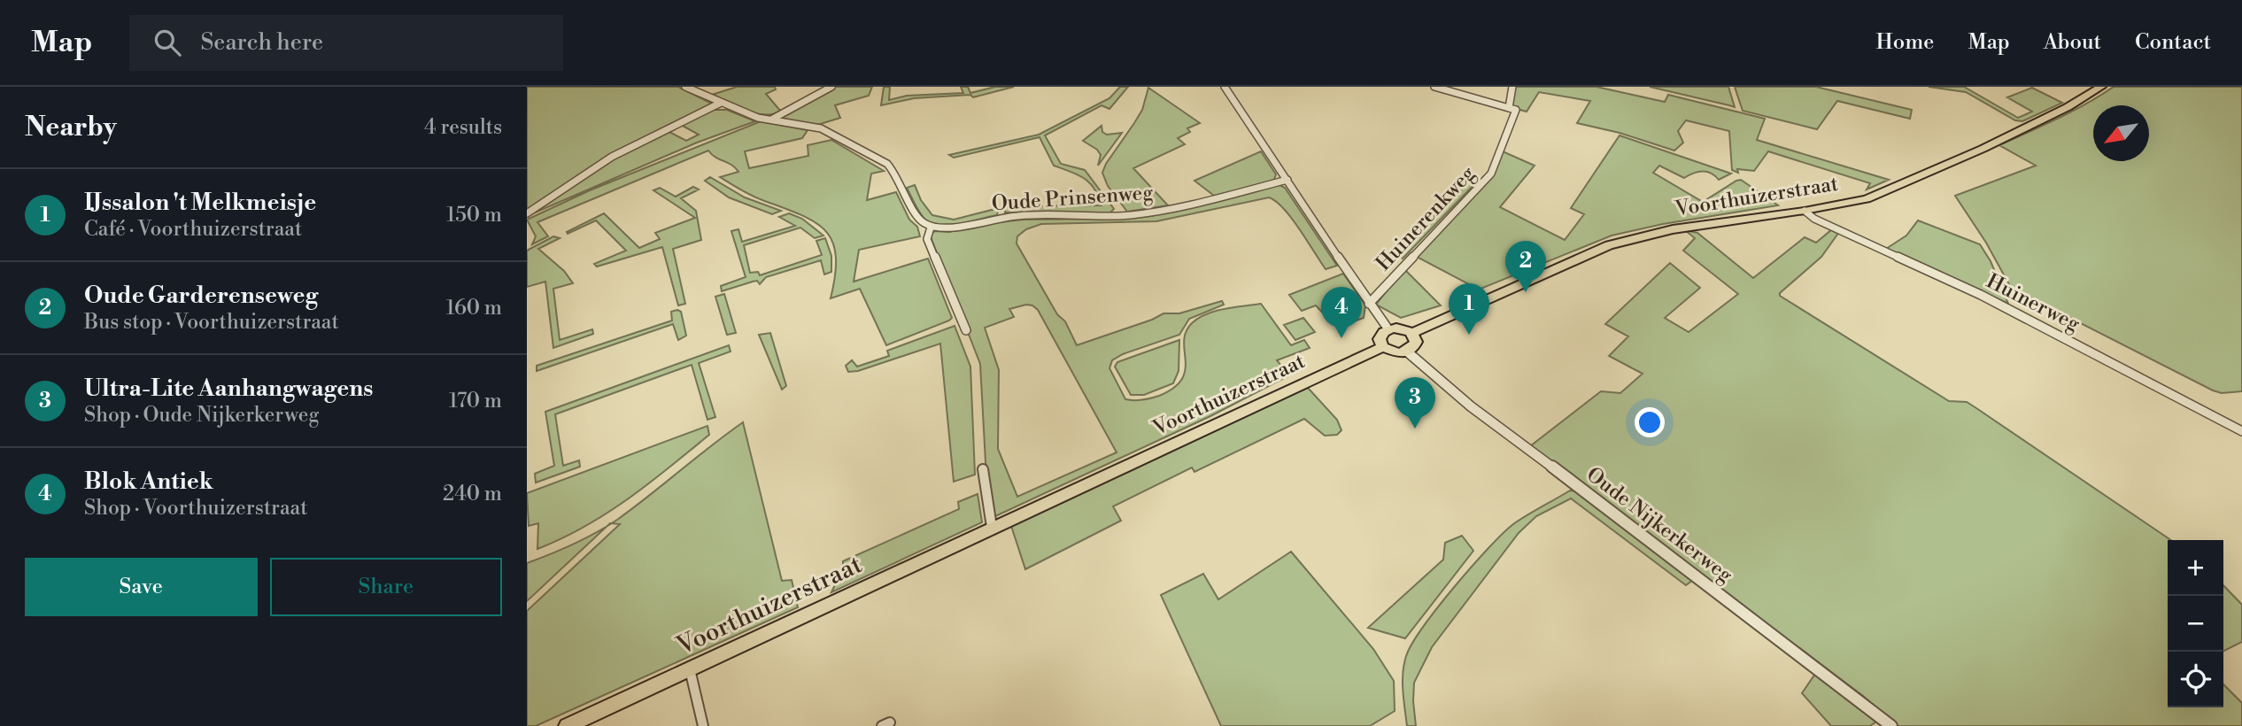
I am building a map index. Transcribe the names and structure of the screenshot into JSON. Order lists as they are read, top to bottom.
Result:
{
  "streets": {
    "main road": ["Voorthuizerstraat"],
    "street": [
      "Oude Prinsenweg",
      "Huinerenkweg",
      "Huinerweg",
      "Oude Nijkerkerweg"
    ]
  },
  "crossings": [
    ["Voorthuizerstraat", "Huinerweg"],
    ["Voorthuizerstraat", "Oude Nijkerkerweg"]
  ],
  "north": "bottom left",
  "page": {
    "header": "Map",
    "search": "Search here",
    "nav": [
      "Home",
      "Map",
      "About",
      "Contact"
    ],
    "heading": ["Nearby", "4 results"],
    "list": [
      {
        "mark": "1",
        "name": "IJssalon 't Melkmeisje",
        "note": "Café · Voorthuizerstraat",
        "value": "150 m"
      },
      {
        "mark": "2",
        "name": "Oude Garderenseweg",
        "note": "Bus stop · Voorthuizerstraat",
        "value": "160 m"
      },
      {
        "mark": "3",
        "name": "Ultra-Lite Aanhangwagens",
        "note": "Shop · Oude Nijkerkerweg",
        "value": "170 m"
      },
      {
        "mark": "4",
        "name": "Blok Antiek",
        "note": "Shop · Voorthuizerstraat",
        "value": "240 m"
      }
    ],
    "pins": [
      "2",
      "1",
      "4",
      "3"
    ],
    "buttons": ["Save", "Share"],
    "map_buttons": ["+", "−"]
  }
}
